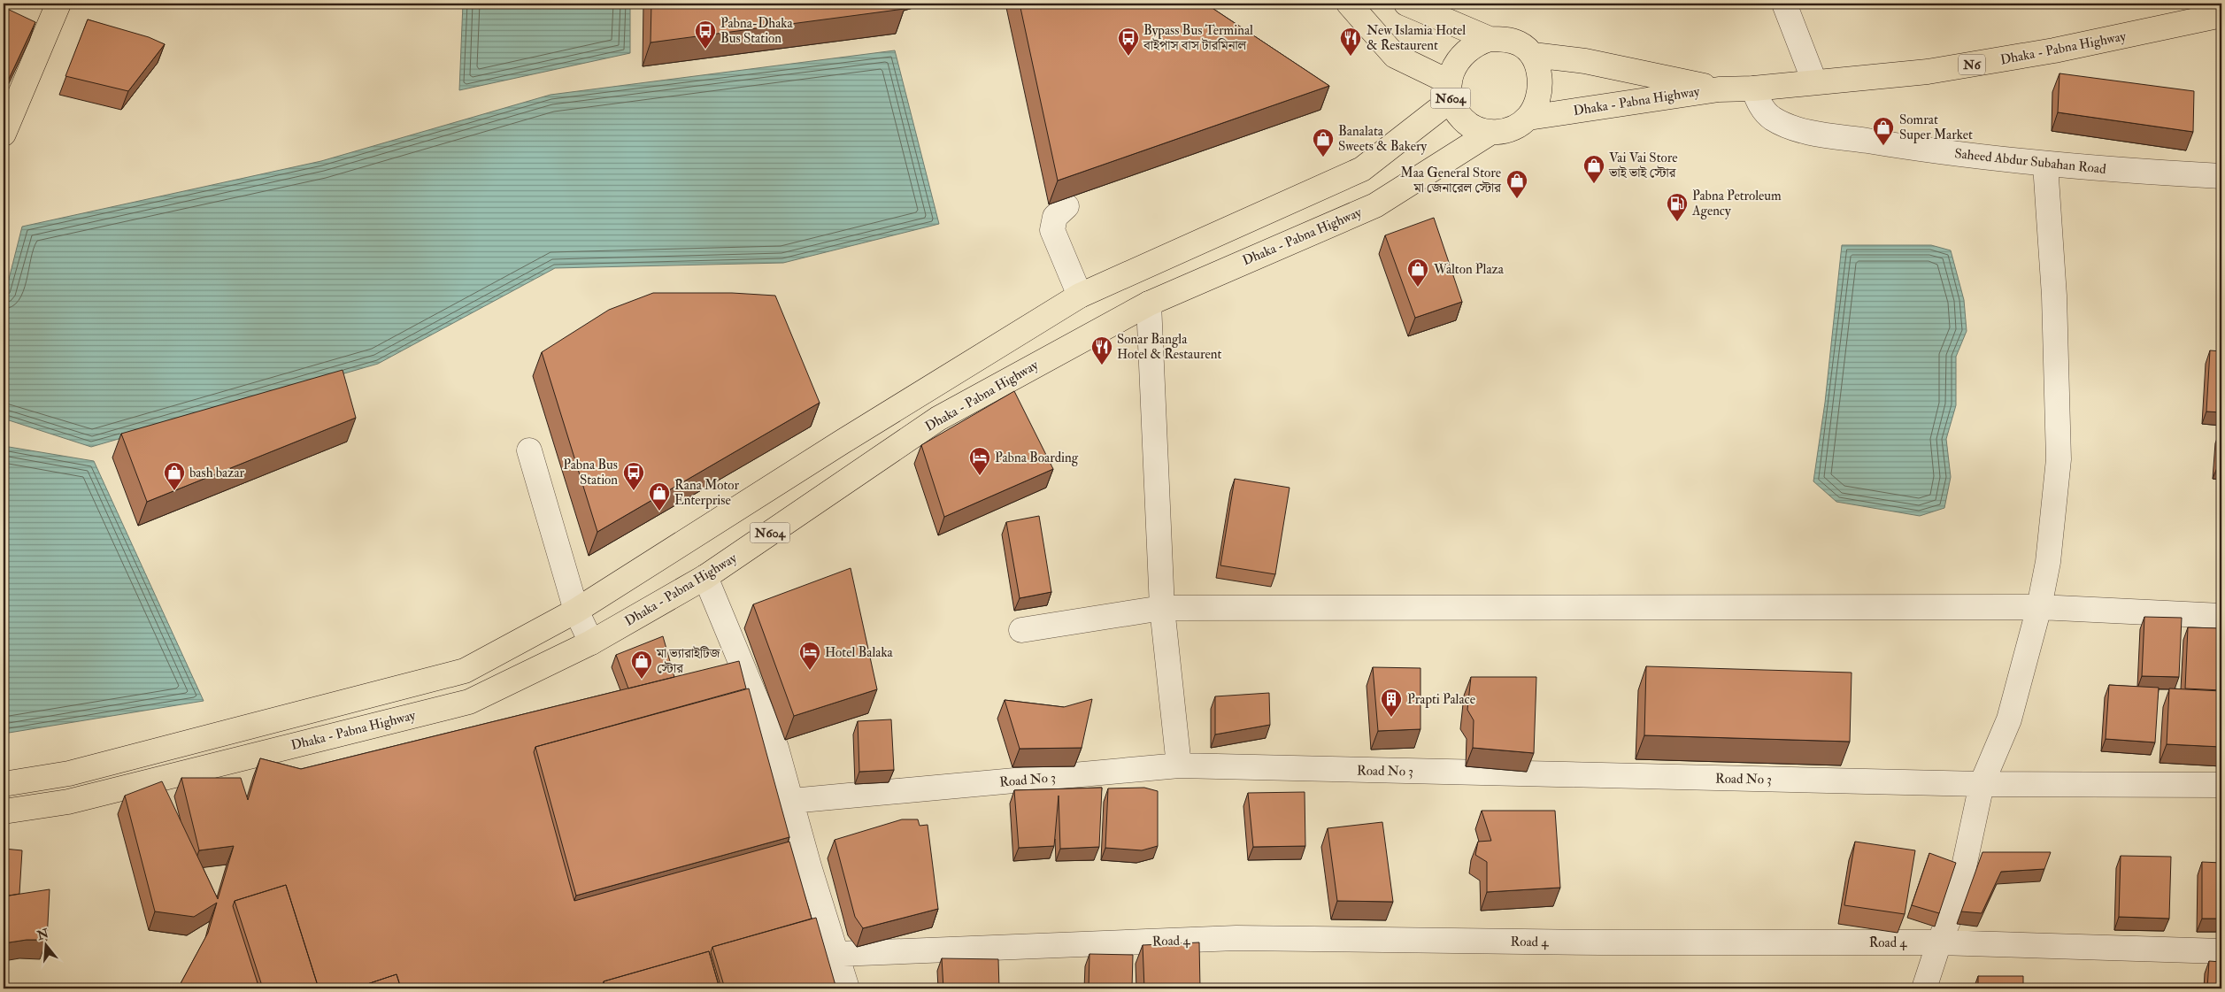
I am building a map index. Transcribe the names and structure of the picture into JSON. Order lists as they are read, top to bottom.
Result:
{
  "streets": {
    "main road": ["Dhaka - Pabna Highway", "N6", "N604"],
    "street": ["Saheed Abdur Subahan Road", "Road No 3", "Road 4"]
  },
  "crossings": [
    ["Dhaka - Pabna Highway", "N604"],
    ["Dhaka - Pabna Highway", "Saheed Abdur Subahan Road"]
  ],
  "places": {
    "bus stop": ["Pabna-Dhaka Bus Station", "Bypass Bus Terminal বাইপাস বাস টারমিনাল", "Pabna Bus Station"],
    "restaurant": ["New Islamia Hotel & Restaurent", "Sonar Bangla Hotel & Restaurent"],
    "shop": [
      "Somrat Super Market",
      "Banalata Sweets & Bakery",
      "Vai Vai Store ভাই ভাই স্টোর",
      "Maa General Store মা জেনারেল স্টোর",
      "Walton Plaza",
      "bash bazar",
      "Rana Motor Enterprise",
      "মা ভ‍্যারাইটিজ স্টোর"
    ],
    "fuel station": ["Pabna Petroleum Agency"],
    "hotel": ["Pabna Boarding", "Hotel Balaka"],
    "building": ["Prapti Palace"]
  },
  "north": "top"
}
